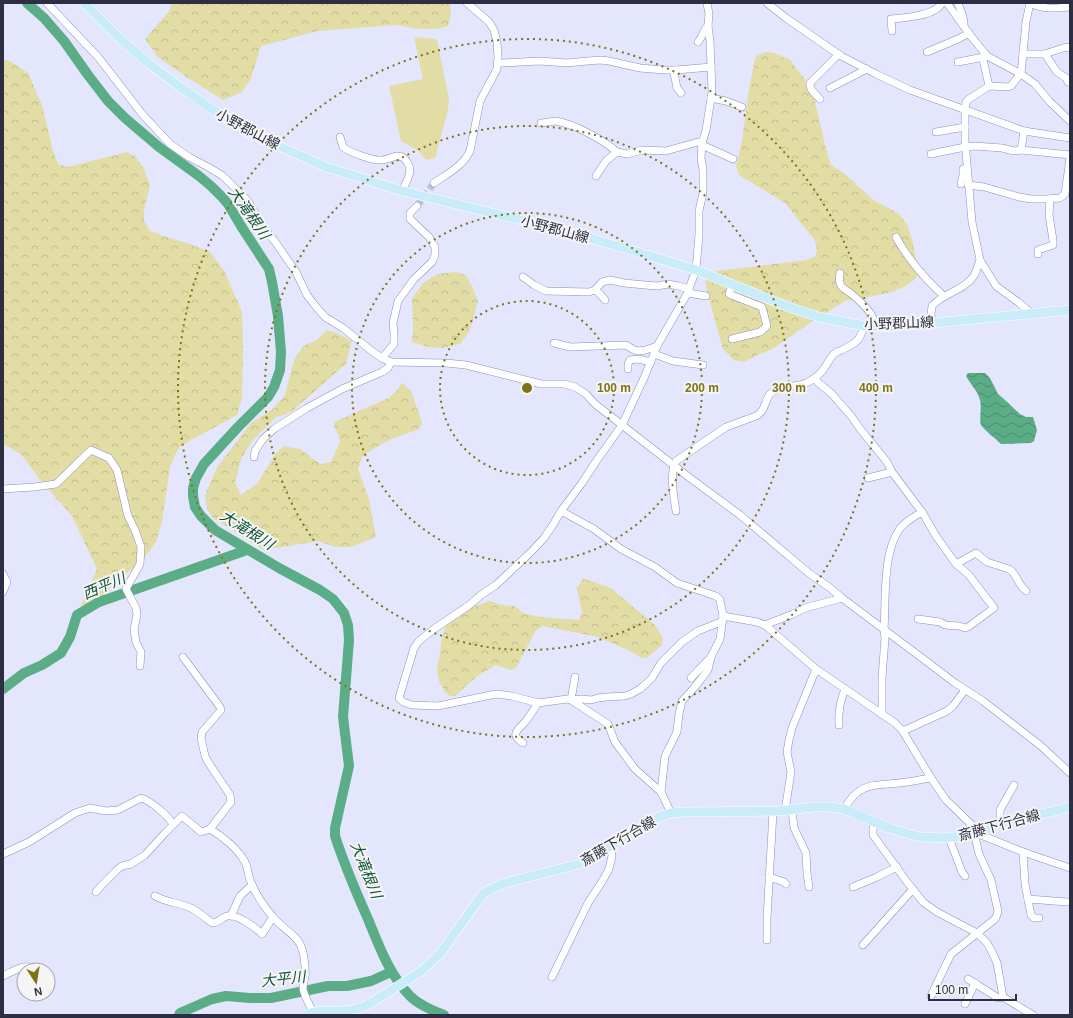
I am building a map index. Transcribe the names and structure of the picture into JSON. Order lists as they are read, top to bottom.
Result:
{
  "streets": {
    "main road": ["小野郡山線", "斎藤下行合線"]
  },
  "water": ["大滝根川", "西平川", "大平川"],
  "scale_bar": "100 m",
  "north": "bottom",
  "rings": [
    "100 m",
    "200 m",
    "300 m",
    "400 m"
  ]
}
